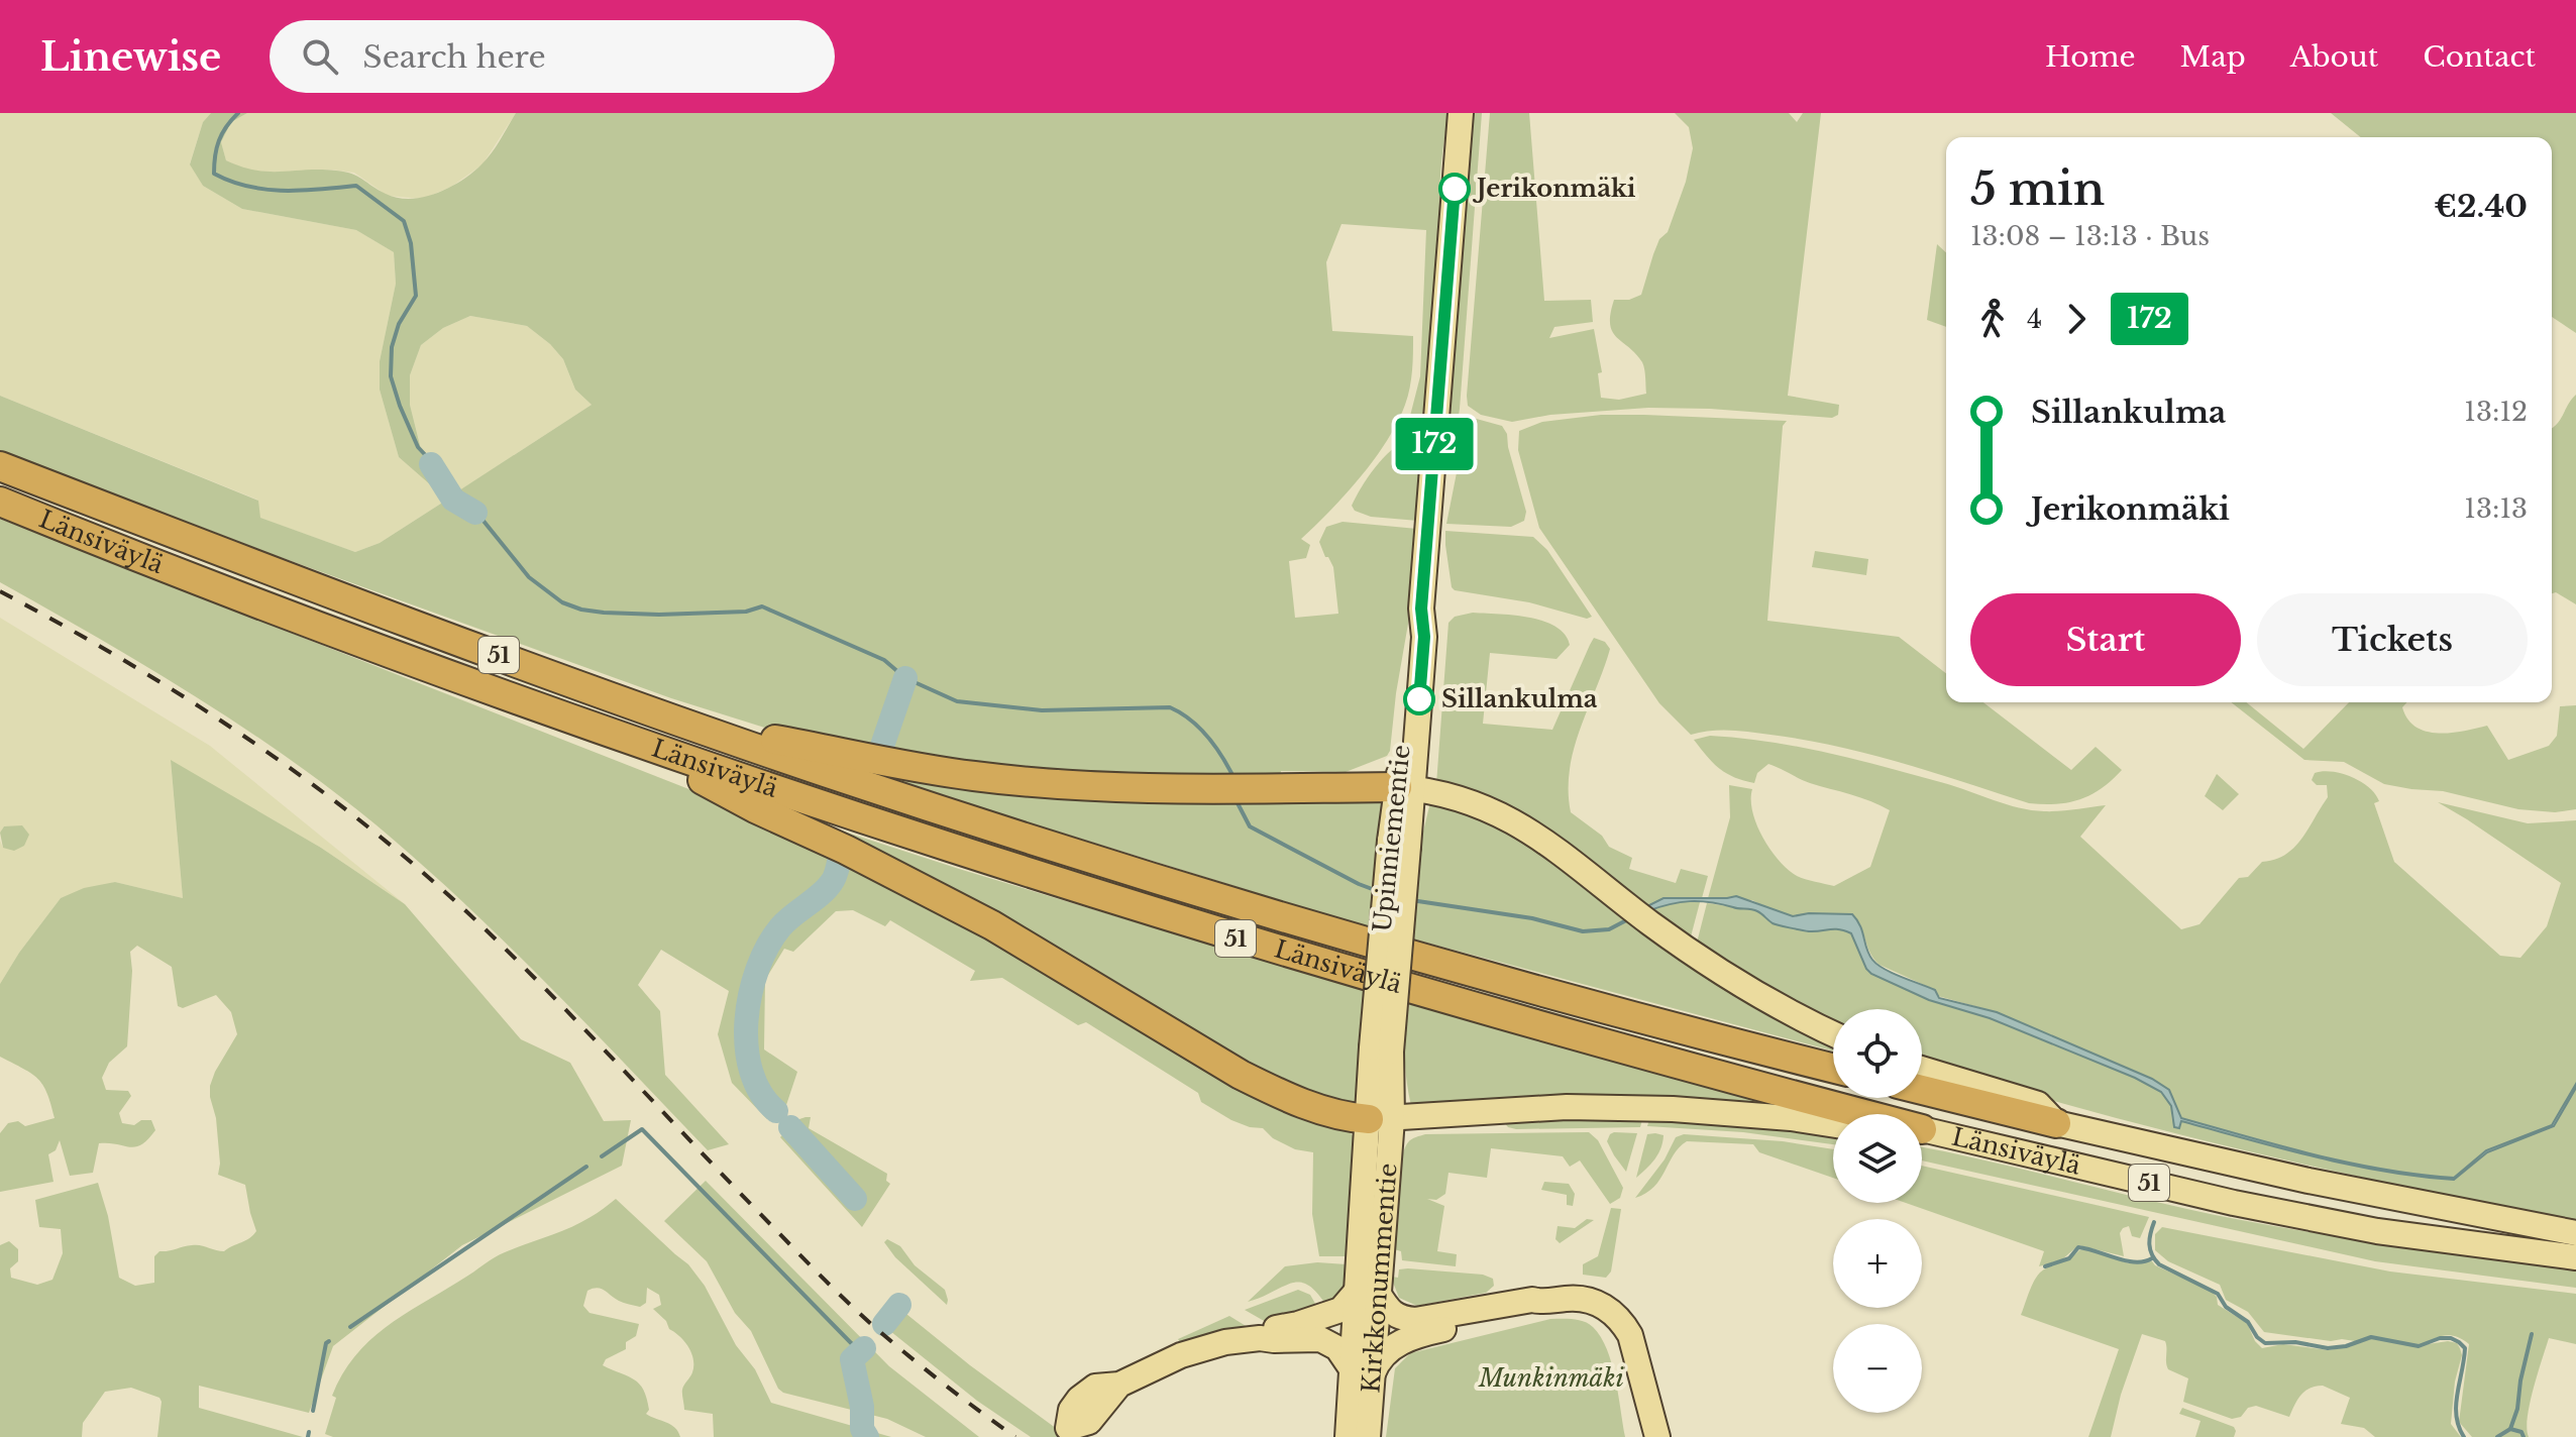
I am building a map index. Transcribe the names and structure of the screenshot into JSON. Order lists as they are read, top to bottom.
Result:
{
  "streets": {
    "highway": ["Länsiväylä", "51"],
    "main road": ["Upinniementie", "Kirkkonummentie"]
  },
  "crossings": [
    ["Upinniementie", "Kirkkonummentie"]
  ],
  "parks": ["Munkinmäki"],
  "places": ["Jerikonmäki", "Sillankulma"],
  "lines": ["bus line 172"],
  "page": {
    "header": "Linewise",
    "search": "Search here",
    "nav": [
      "Home",
      "Map",
      "About",
      "Contact"
    ],
    "on_map": "172",
    "heading": ["5 min", "13:08 – 13:13 · Bus", "€2.40"],
    "legs": ["4", "172"],
    "list": [
      {
        "name": "Sillankulma",
        "value": "13:12"
      },
      {
        "name": "Jerikonmäki",
        "value": "13:13"
      }
    ],
    "buttons": ["Start", "Tickets"],
    "map_buttons": ["+", "−"]
  }
}
